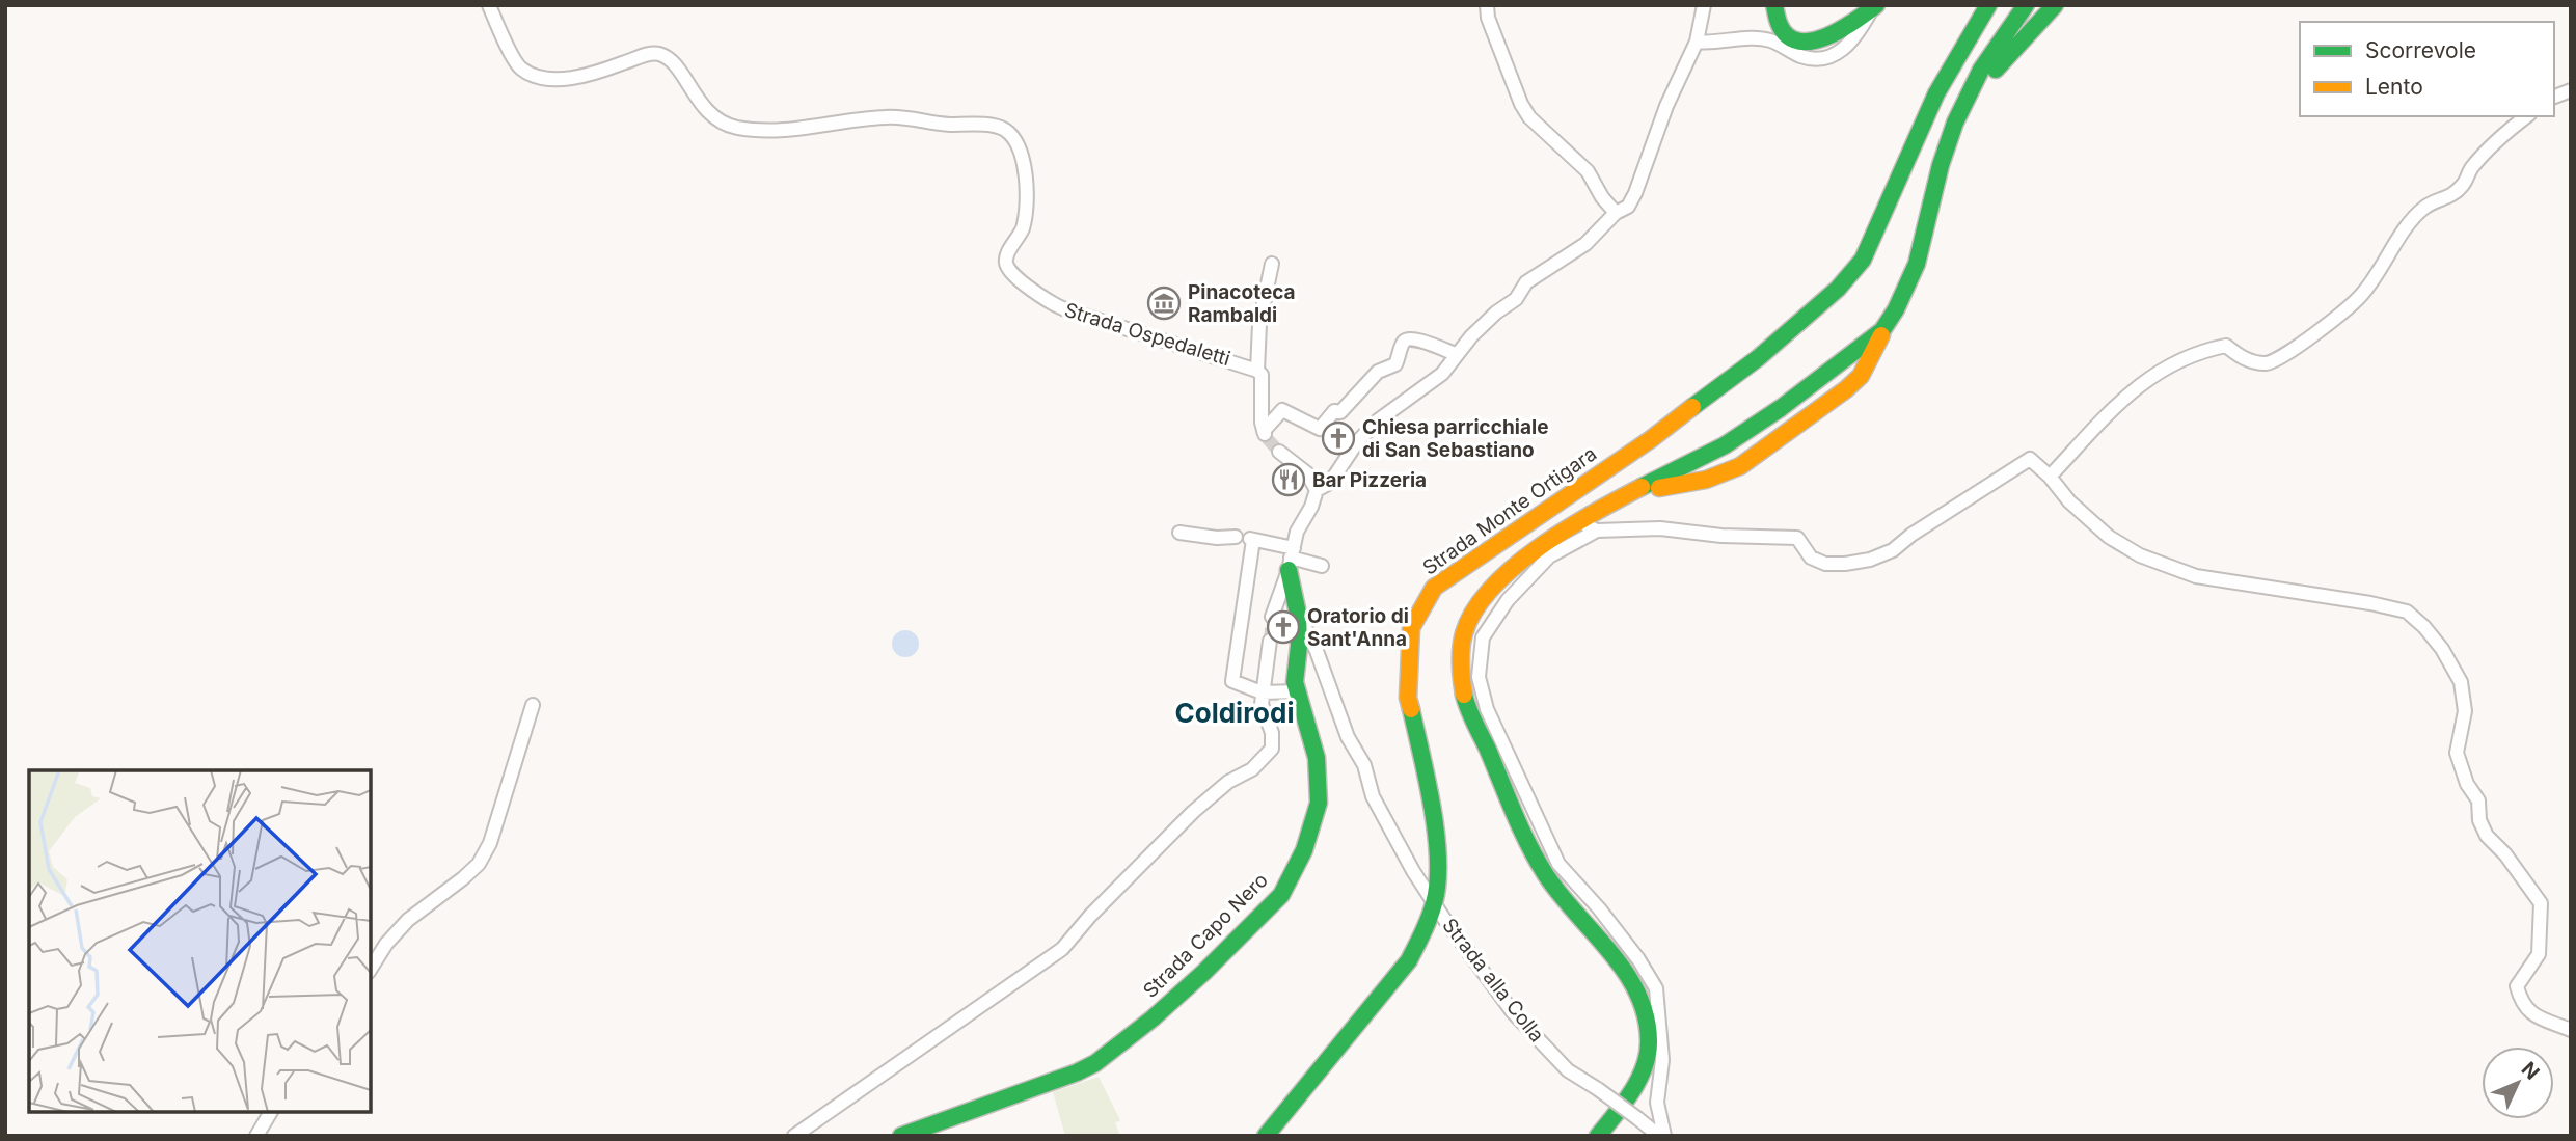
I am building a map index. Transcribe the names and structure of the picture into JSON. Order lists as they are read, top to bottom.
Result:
{
  "streets": {
    "main road": ["Strada Monte Ortigara", "Strada Capo Nero"],
    "street": ["Strada Ospedaletti", "Strada alla Colla"]
  },
  "crossings": [
    ["Strada Monte Ortigara", "Strada alla Colla"],
    ["Strada Capo Nero", "Strada alla Colla"]
  ],
  "districts": ["Coldirodi"],
  "places": {
    "museum": ["Pinacoteca Rambaldi"],
    "church": ["Chiesa parricchiale di San Sebastiano", "Oratorio di Sant'Anna"],
    "restaurant": ["Bar Pizzeria"]
  },
  "legend": ["Scorrevole", "Lento"],
  "north": "top right"
}
